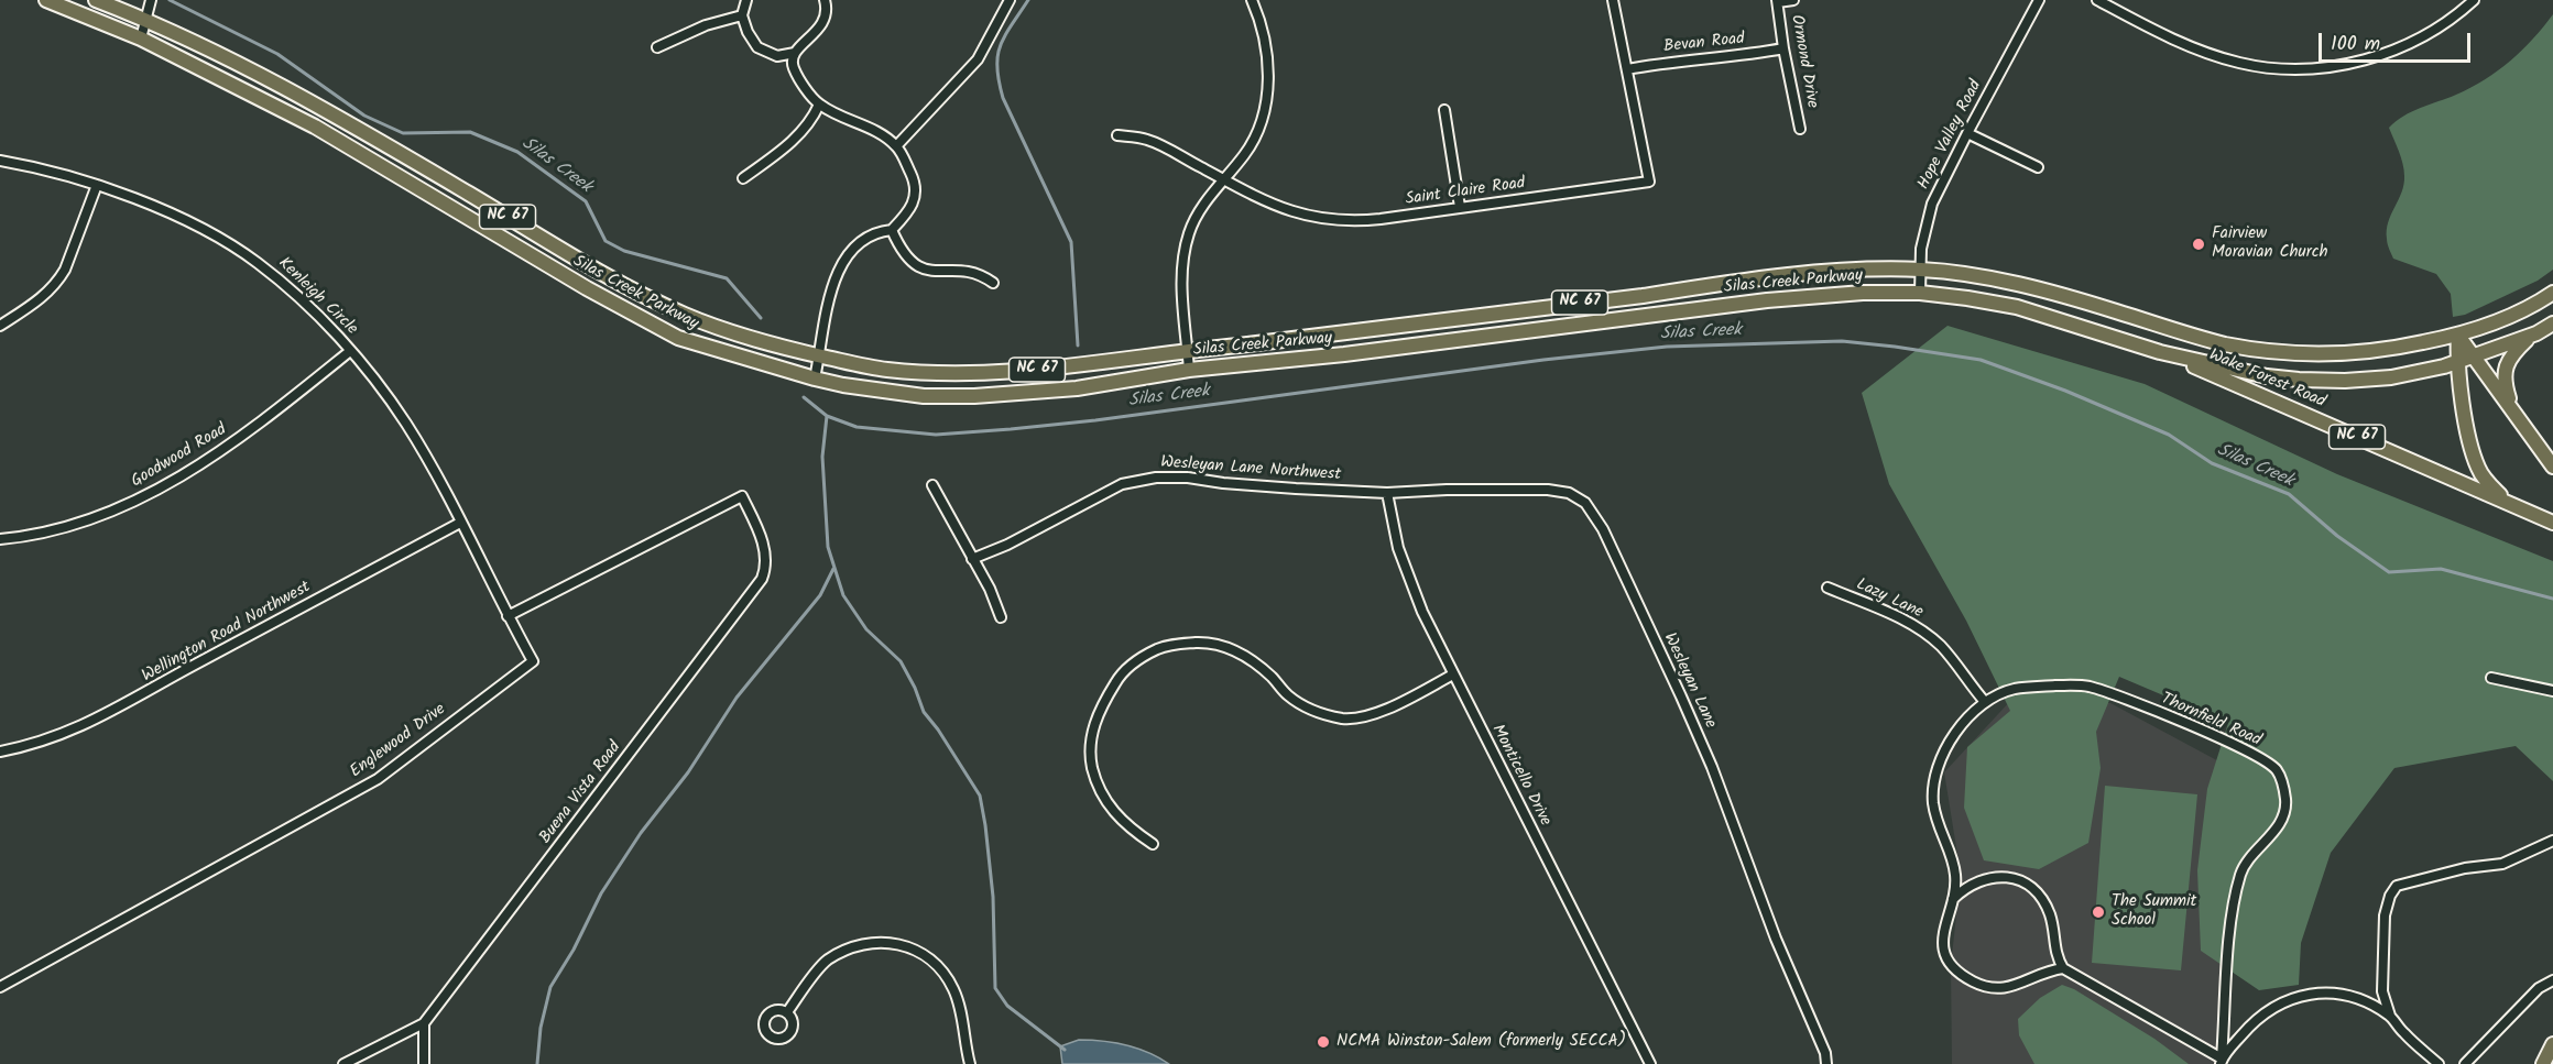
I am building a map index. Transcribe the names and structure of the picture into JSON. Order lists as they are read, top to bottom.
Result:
{
  "streets": {
    "main road": ["NC 67", "Silas Creek Parkway", "Wake Forest Road"],
    "street": [
      "Bevan Road",
      "Ormond Drive",
      "Hope Valley Road",
      "Saint Claire Road",
      "Kenleigh Circle",
      "Goodwood Road",
      "Wesleyan Lane Northwest",
      "Lazy Lane",
      "Wellington Road Northwest",
      "Wesleyan Lane",
      "Thornfield Road",
      "Englewood Drive",
      "Monticello Drive",
      "Buena Vista Road"
    ]
  },
  "crossings": [
    ["Bevan Road", "Ormond Drive"],
    ["Bevan Road", "Saint Claire Road"],
    ["Hope Valley Road", "Silas Creek Parkway"],
    ["Silas Creek Parkway", "Wake Forest Road"],
    ["Kenleigh Circle", "Goodwood Road"],
    ["Kenleigh Circle", "Wellington Road Northwest"],
    ["Kenleigh Circle", "Englewood Drive"],
    ["Kenleigh Circle", "Buena Vista Road"],
    ["Wesleyan Lane Northwest", "Wesleyan Lane"],
    ["Wesleyan Lane Northwest", "Monticello Drive"],
    ["Lazy Lane", "Thornfield Road"],
    ["Wesleyan Lane", "Monticello Drive"],
    ["Englewood Drive", "Buena Vista Road"]
  ],
  "water": ["Silas Creek"],
  "places": ["Fairview Moravian Church", "The Summit School", "NCMA Winston-Salem (formerly SECCA)"],
  "scale_bar": "100 m"
}
